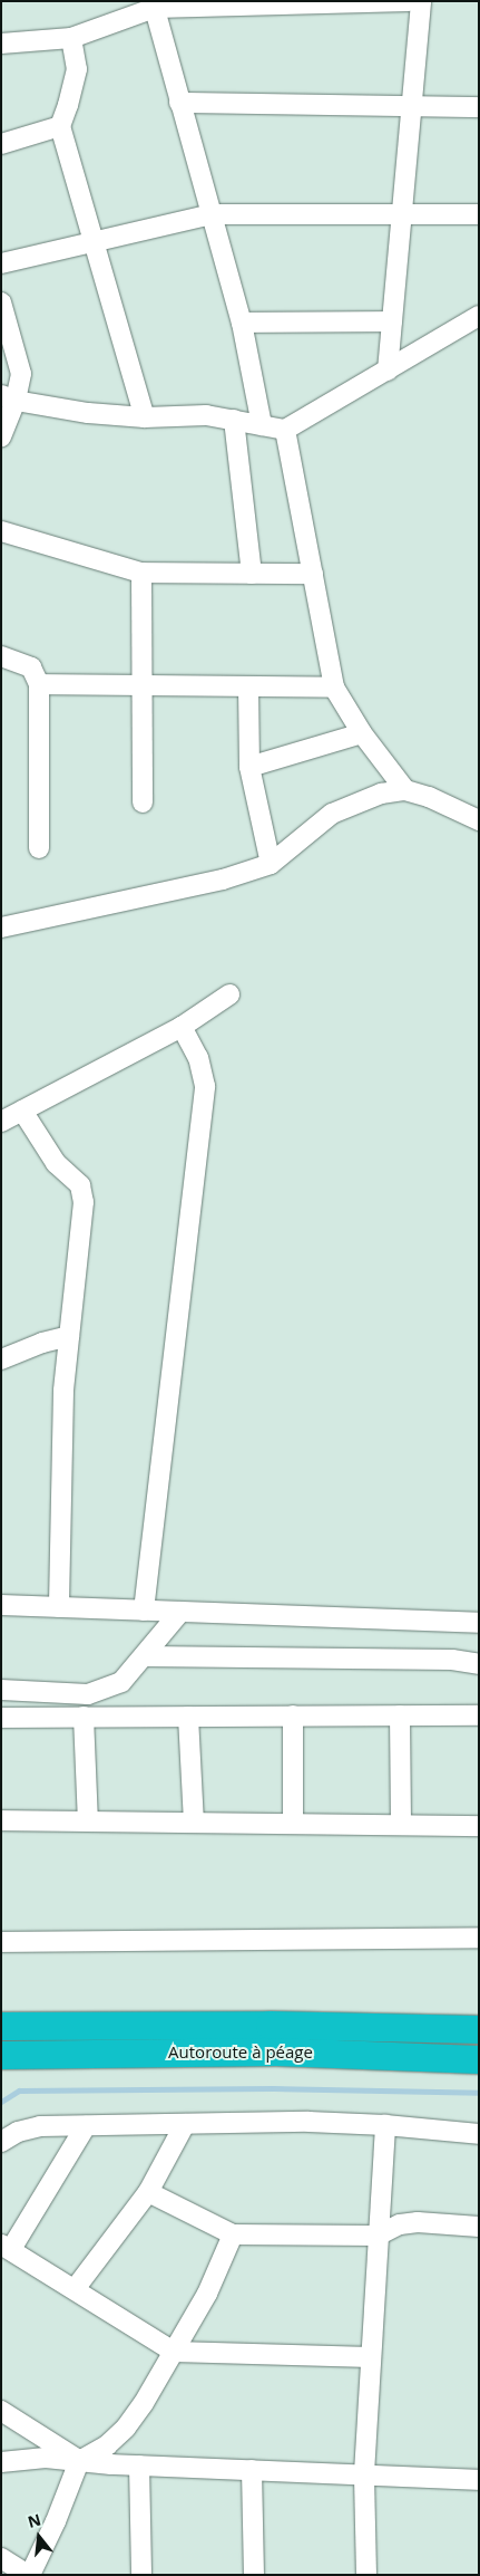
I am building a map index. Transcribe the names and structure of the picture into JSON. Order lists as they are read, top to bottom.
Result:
{
  "streets": {
    "highway": ["Autoroute à péage"]
  },
  "north": "top"
}
